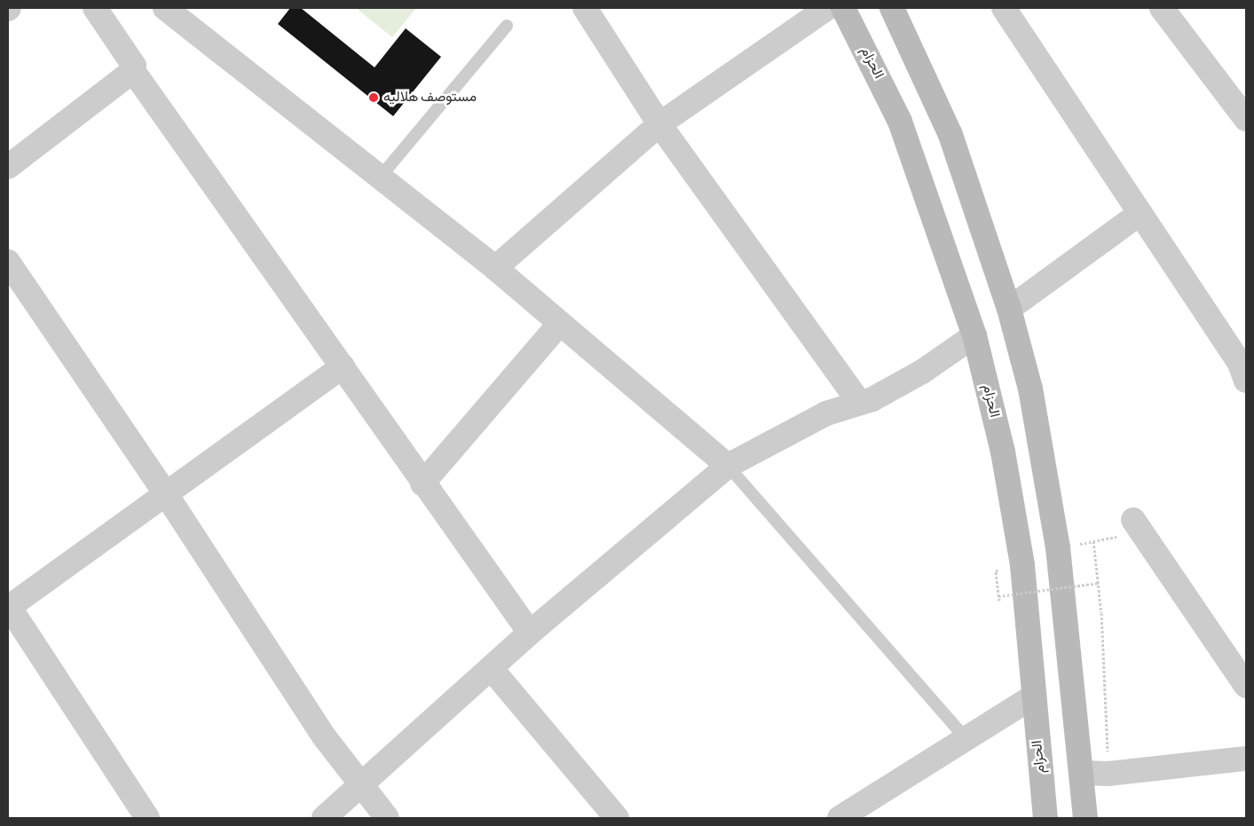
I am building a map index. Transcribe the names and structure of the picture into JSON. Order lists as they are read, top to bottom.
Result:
{
  "streets": {
    "main road": ["الحزام"]
  },
  "places": ["مستوصف هلاليه"]
}
